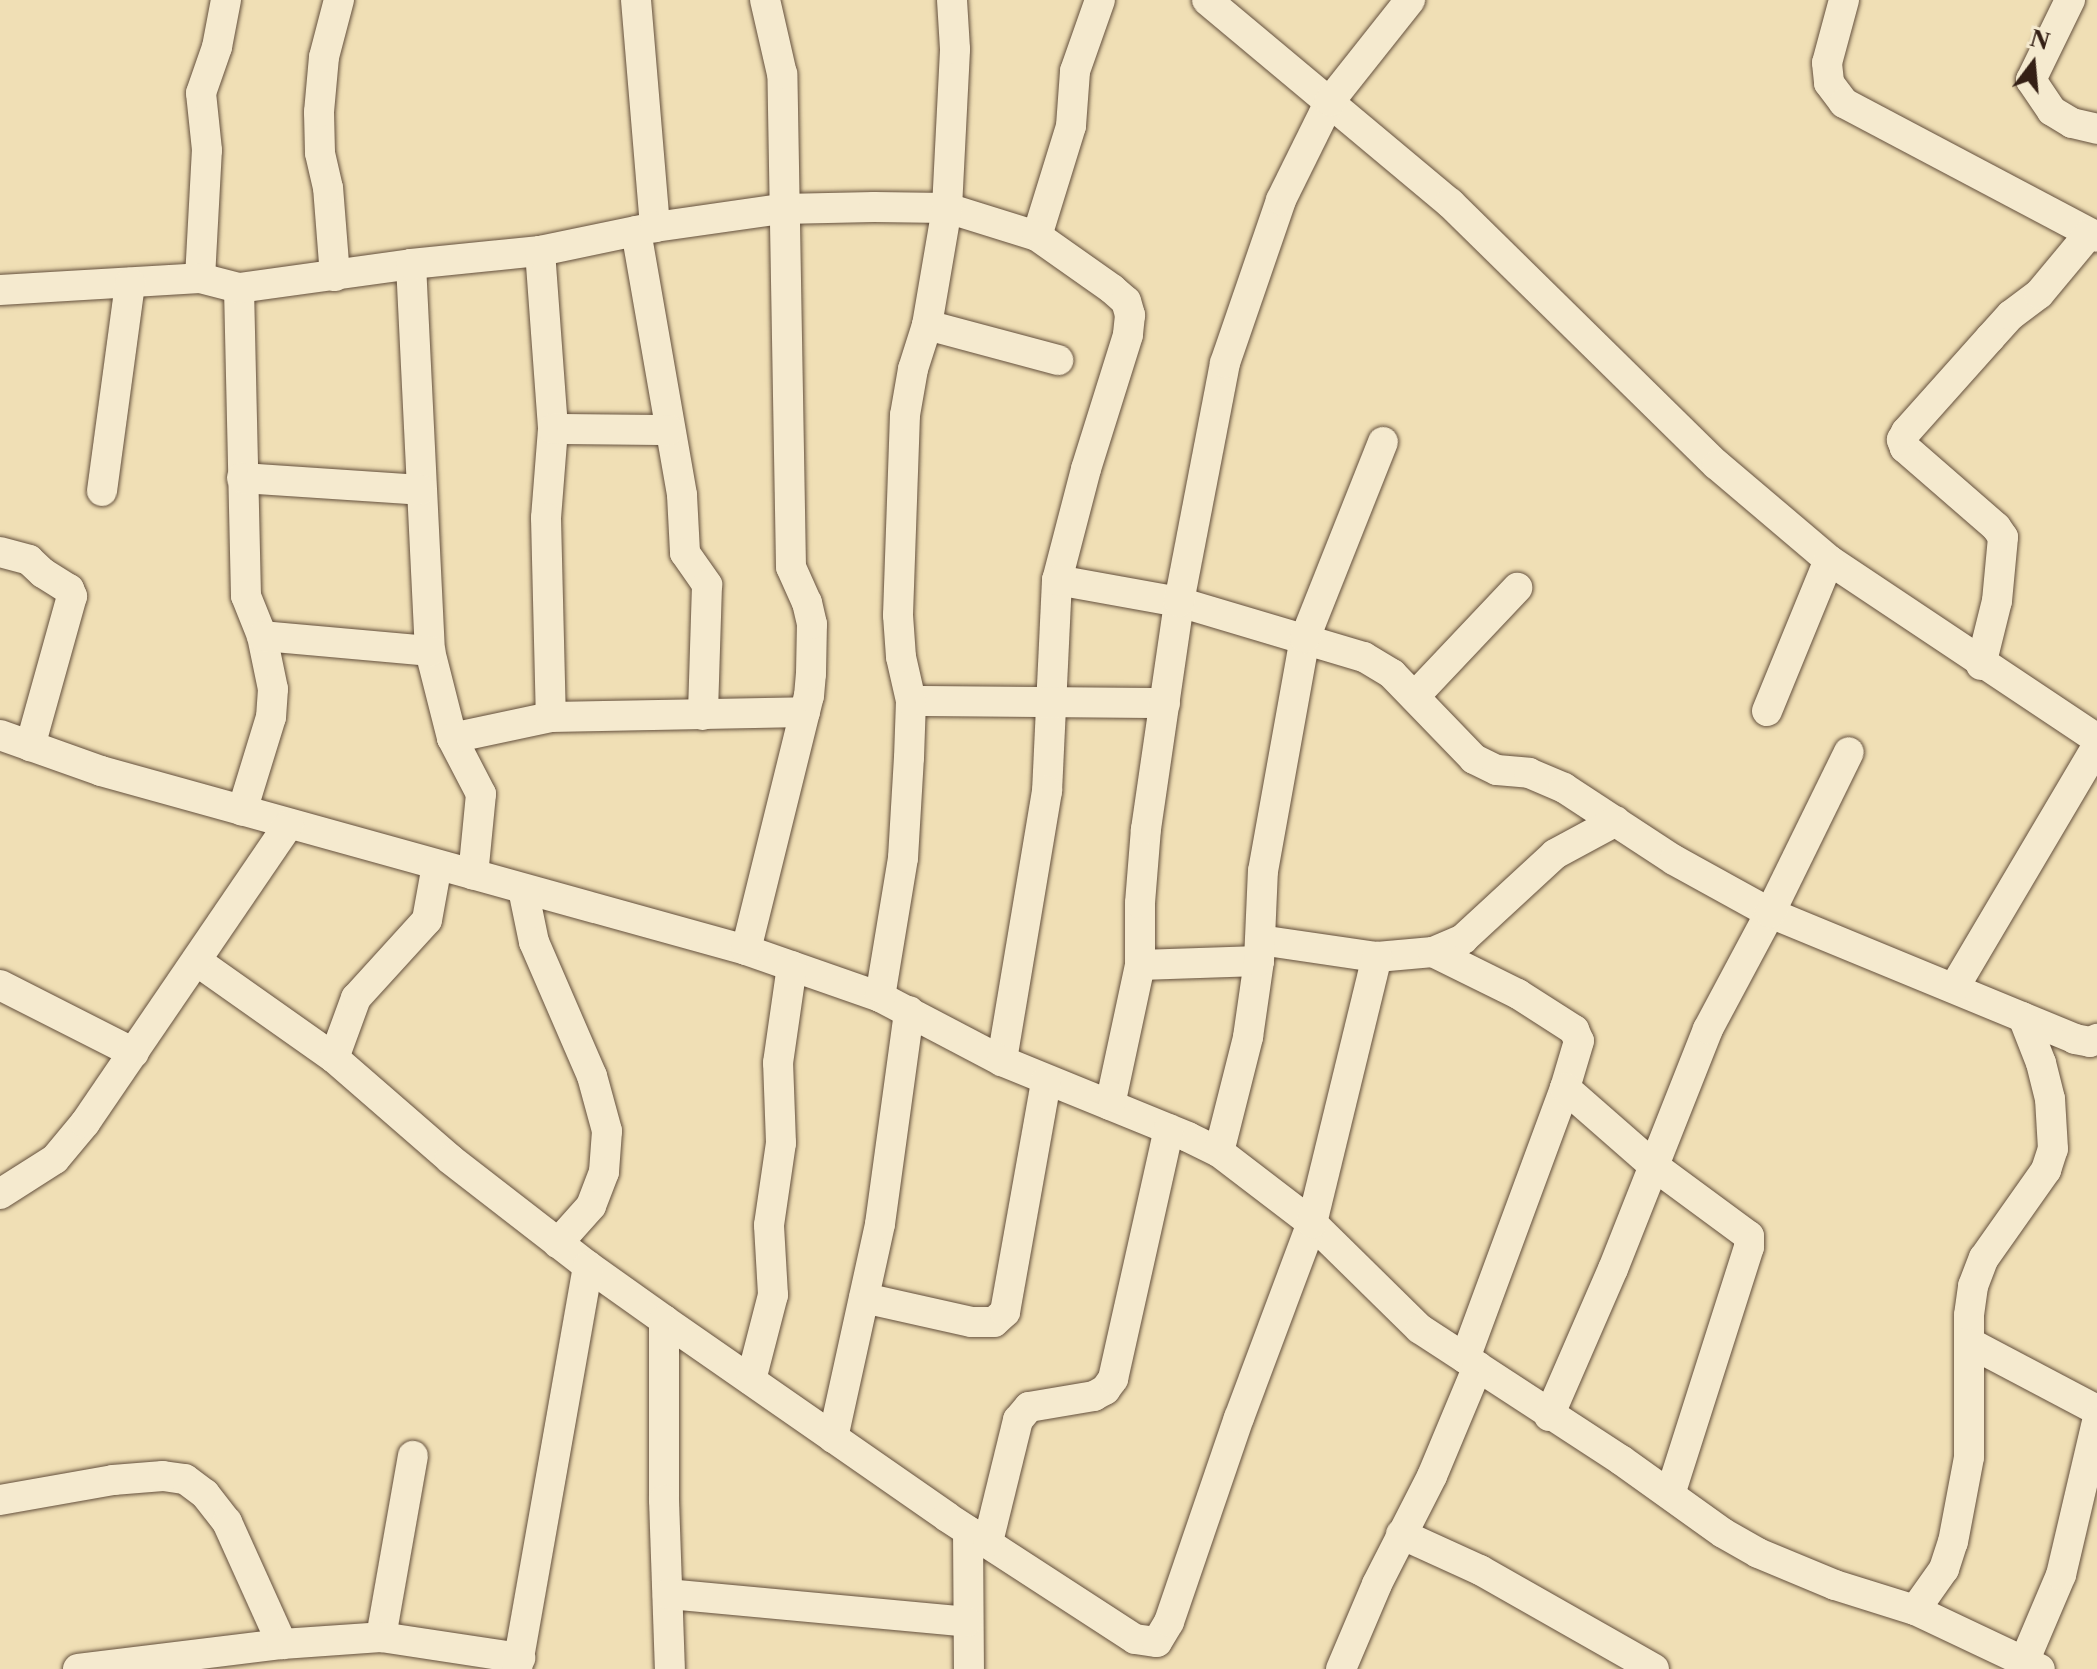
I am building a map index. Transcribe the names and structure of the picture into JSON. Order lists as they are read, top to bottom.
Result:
{
  "north": "top"
}
